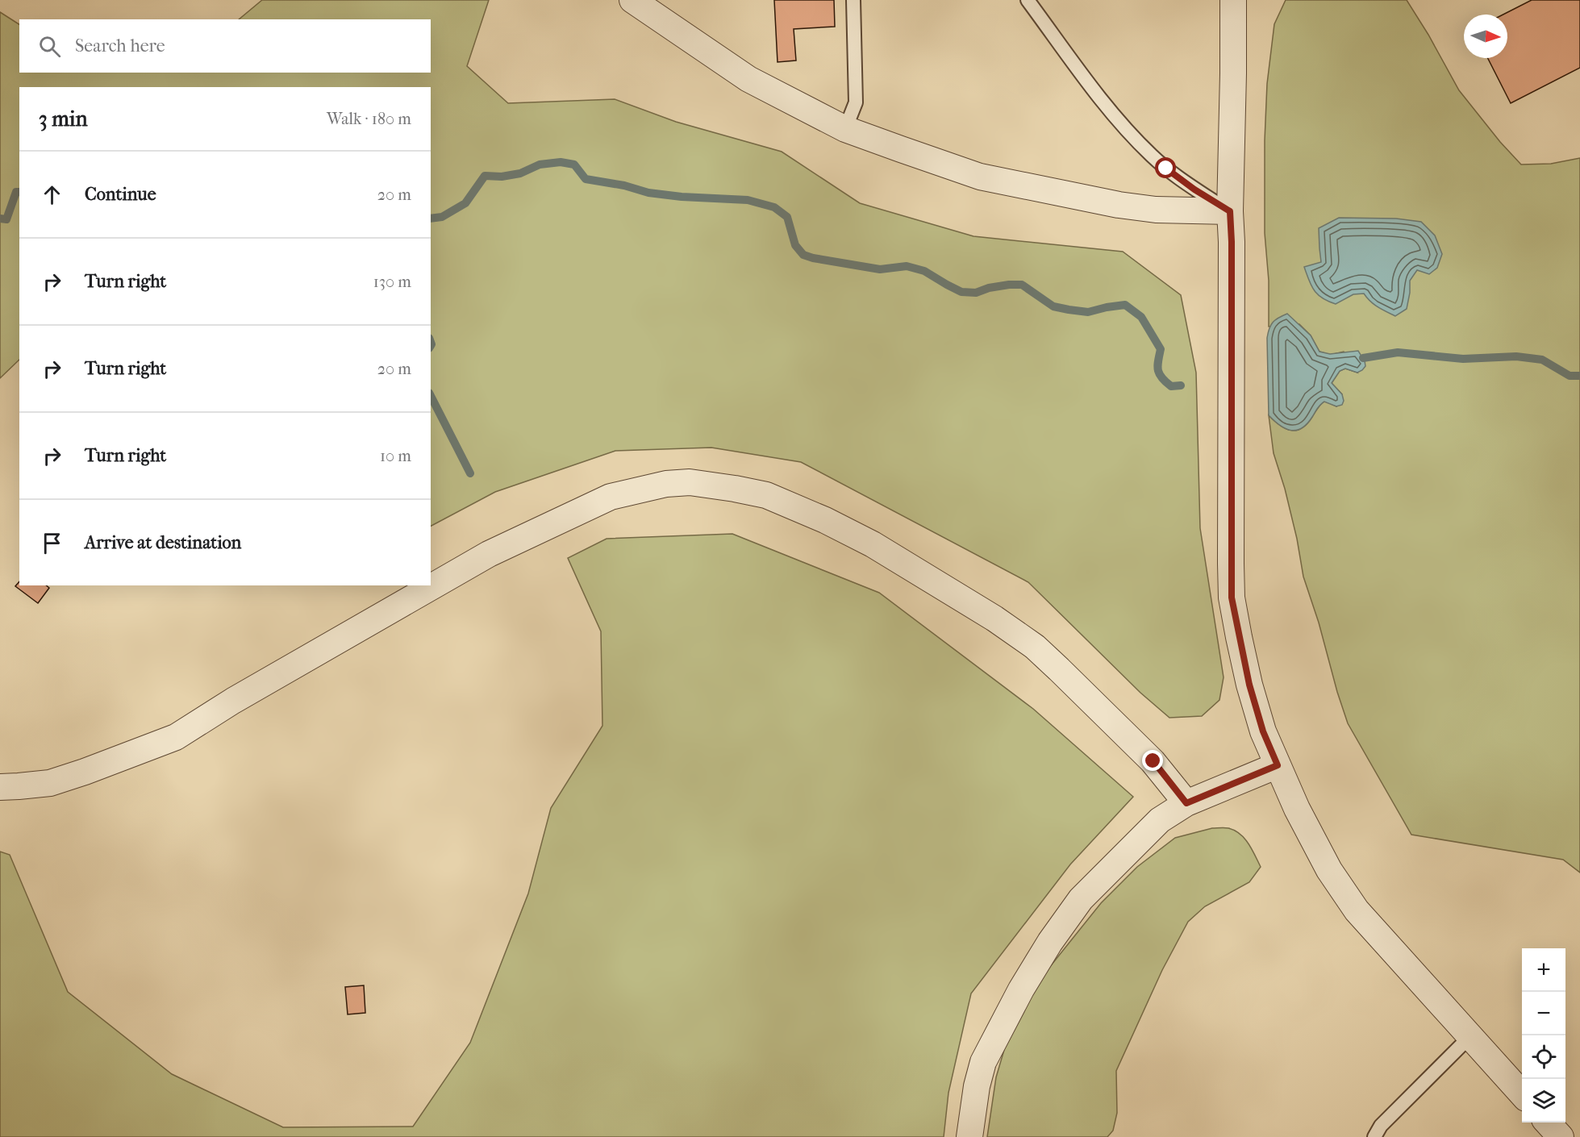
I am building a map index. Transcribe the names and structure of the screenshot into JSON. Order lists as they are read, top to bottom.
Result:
{
  "north": "right",
  "page": {
    "search": "Search here",
    "heading": ["3 min", "Walk · 180 m"],
    "list": [
      ["Continue", "20 m"],
      ["Turn right", "130 m"],
      ["Turn right", "20 m"],
      ["Turn right", "10 m"],
      "Arrive at destination"
    ],
    "map_buttons": ["+", "−"]
  }
}
